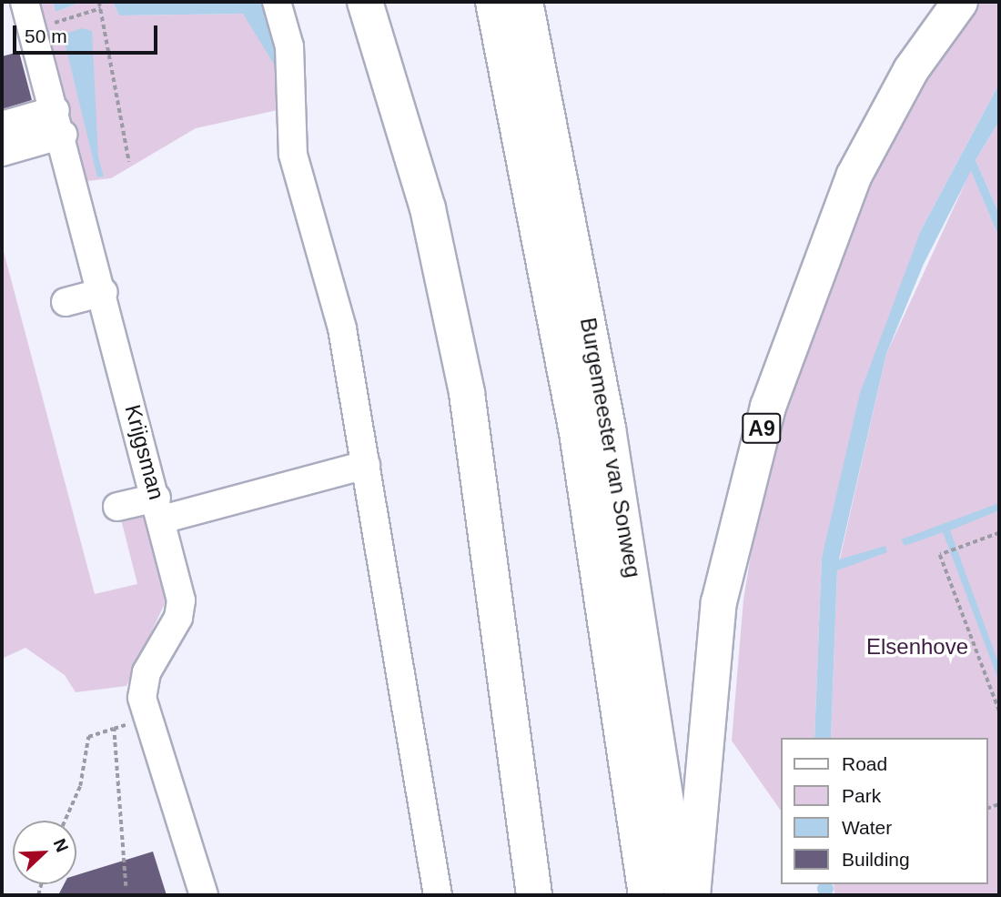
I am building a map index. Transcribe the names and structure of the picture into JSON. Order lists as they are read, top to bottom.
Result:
{
  "streets": {
    "highway": ["A9", "Burgemeester van Sonweg"],
    "street": ["Krijgsman"]
  },
  "parks": ["Elsenhove"],
  "legend": [
    "Road",
    "Park",
    "Water",
    "Building"
  ],
  "scale_bar": "50 m",
  "north": "top right"
}
